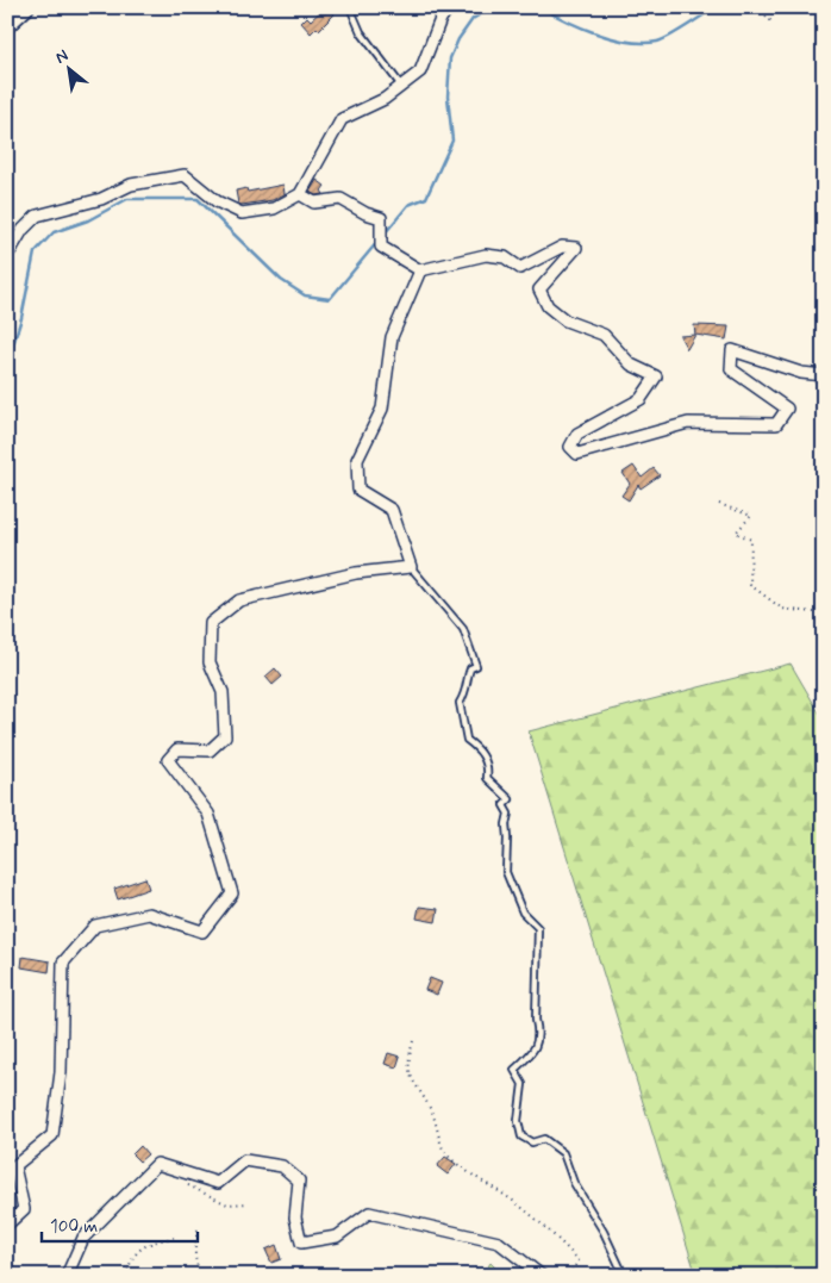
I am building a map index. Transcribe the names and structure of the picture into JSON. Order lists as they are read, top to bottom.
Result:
{
  "scale_bar": "100 m",
  "north": "top left"
}
